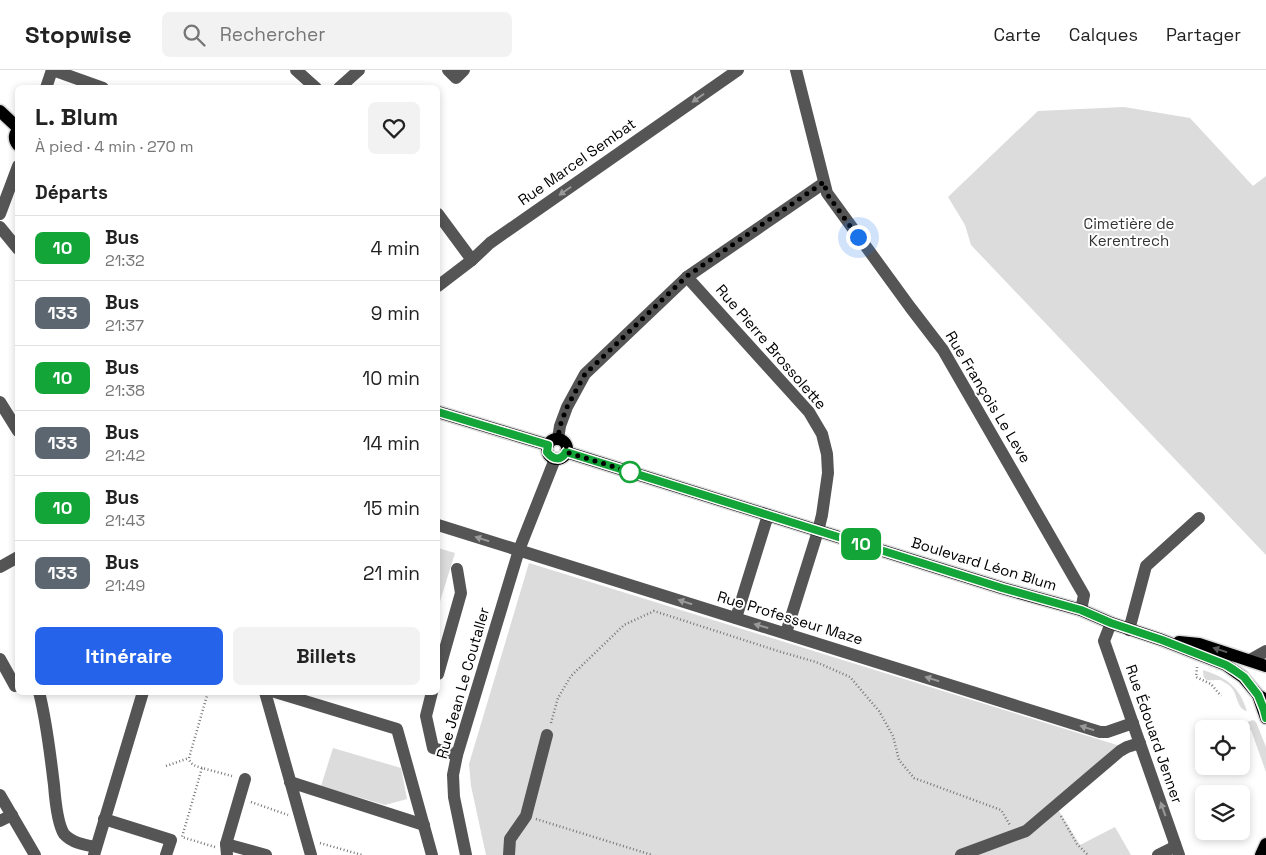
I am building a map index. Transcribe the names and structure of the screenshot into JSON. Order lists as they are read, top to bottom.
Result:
{
  "streets": {
    "main road": ["Boulevard Léon Blum"],
    "street": [
      "Rue Marcel Sembat",
      "Rue Pierre Brossolette",
      "Rue François Le Leve",
      "Rue Professeur Maze",
      "Rue Jean Le Coutaller",
      "Rue Édouard Jenner"
    ]
  },
  "crossings": [
    ["Rue Pierre Brossolette", "Boulevard Léon Blum"],
    ["Rue Pierre Brossolette", "Rue Professeur Maze"],
    ["Rue François Le Leve", "Boulevard Léon Blum"],
    ["Boulevard Léon Blum", "Rue Jean Le Coutaller"],
    ["Boulevard Léon Blum", "Rue Édouard Jenner"],
    ["Rue Professeur Maze", "Rue Jean Le Coutaller"],
    ["Rue Professeur Maze", "Rue Édouard Jenner"]
  ],
  "one_way": ["Rue Marcel Sembat", "Rue Professeur Maze", "Rue Édouard Jenner"],
  "parks": ["Cimetière de Kerentrech"],
  "lines": ["bus line 10"],
  "page": {
    "header": "Stopwise",
    "search": "Rechercher",
    "nav": ["Carte", "Calques", "Partager"],
    "on_map": "10",
    "heading": [
      ["L. Blum", "À pied · 4 min · 270 m"],
      "Départs"
    ],
    "list": [
      {
        "mark": "10",
        "name": "Bus",
        "note": "21:32",
        "value": "4 min"
      },
      {
        "mark": "133",
        "name": "Bus",
        "note": "21:37",
        "value": "9 min"
      },
      {
        "mark": "10",
        "name": "Bus",
        "note": "21:38",
        "value": "10 min"
      },
      {
        "mark": "133",
        "name": "Bus",
        "note": "21:42",
        "value": "14 min"
      },
      {
        "mark": "10",
        "name": "Bus",
        "note": "21:43",
        "value": "15 min"
      },
      {
        "mark": "133",
        "name": "Bus",
        "note": "21:49",
        "value": "21 min"
      }
    ],
    "buttons": ["Itinéraire", "Billets"]
  }
}
